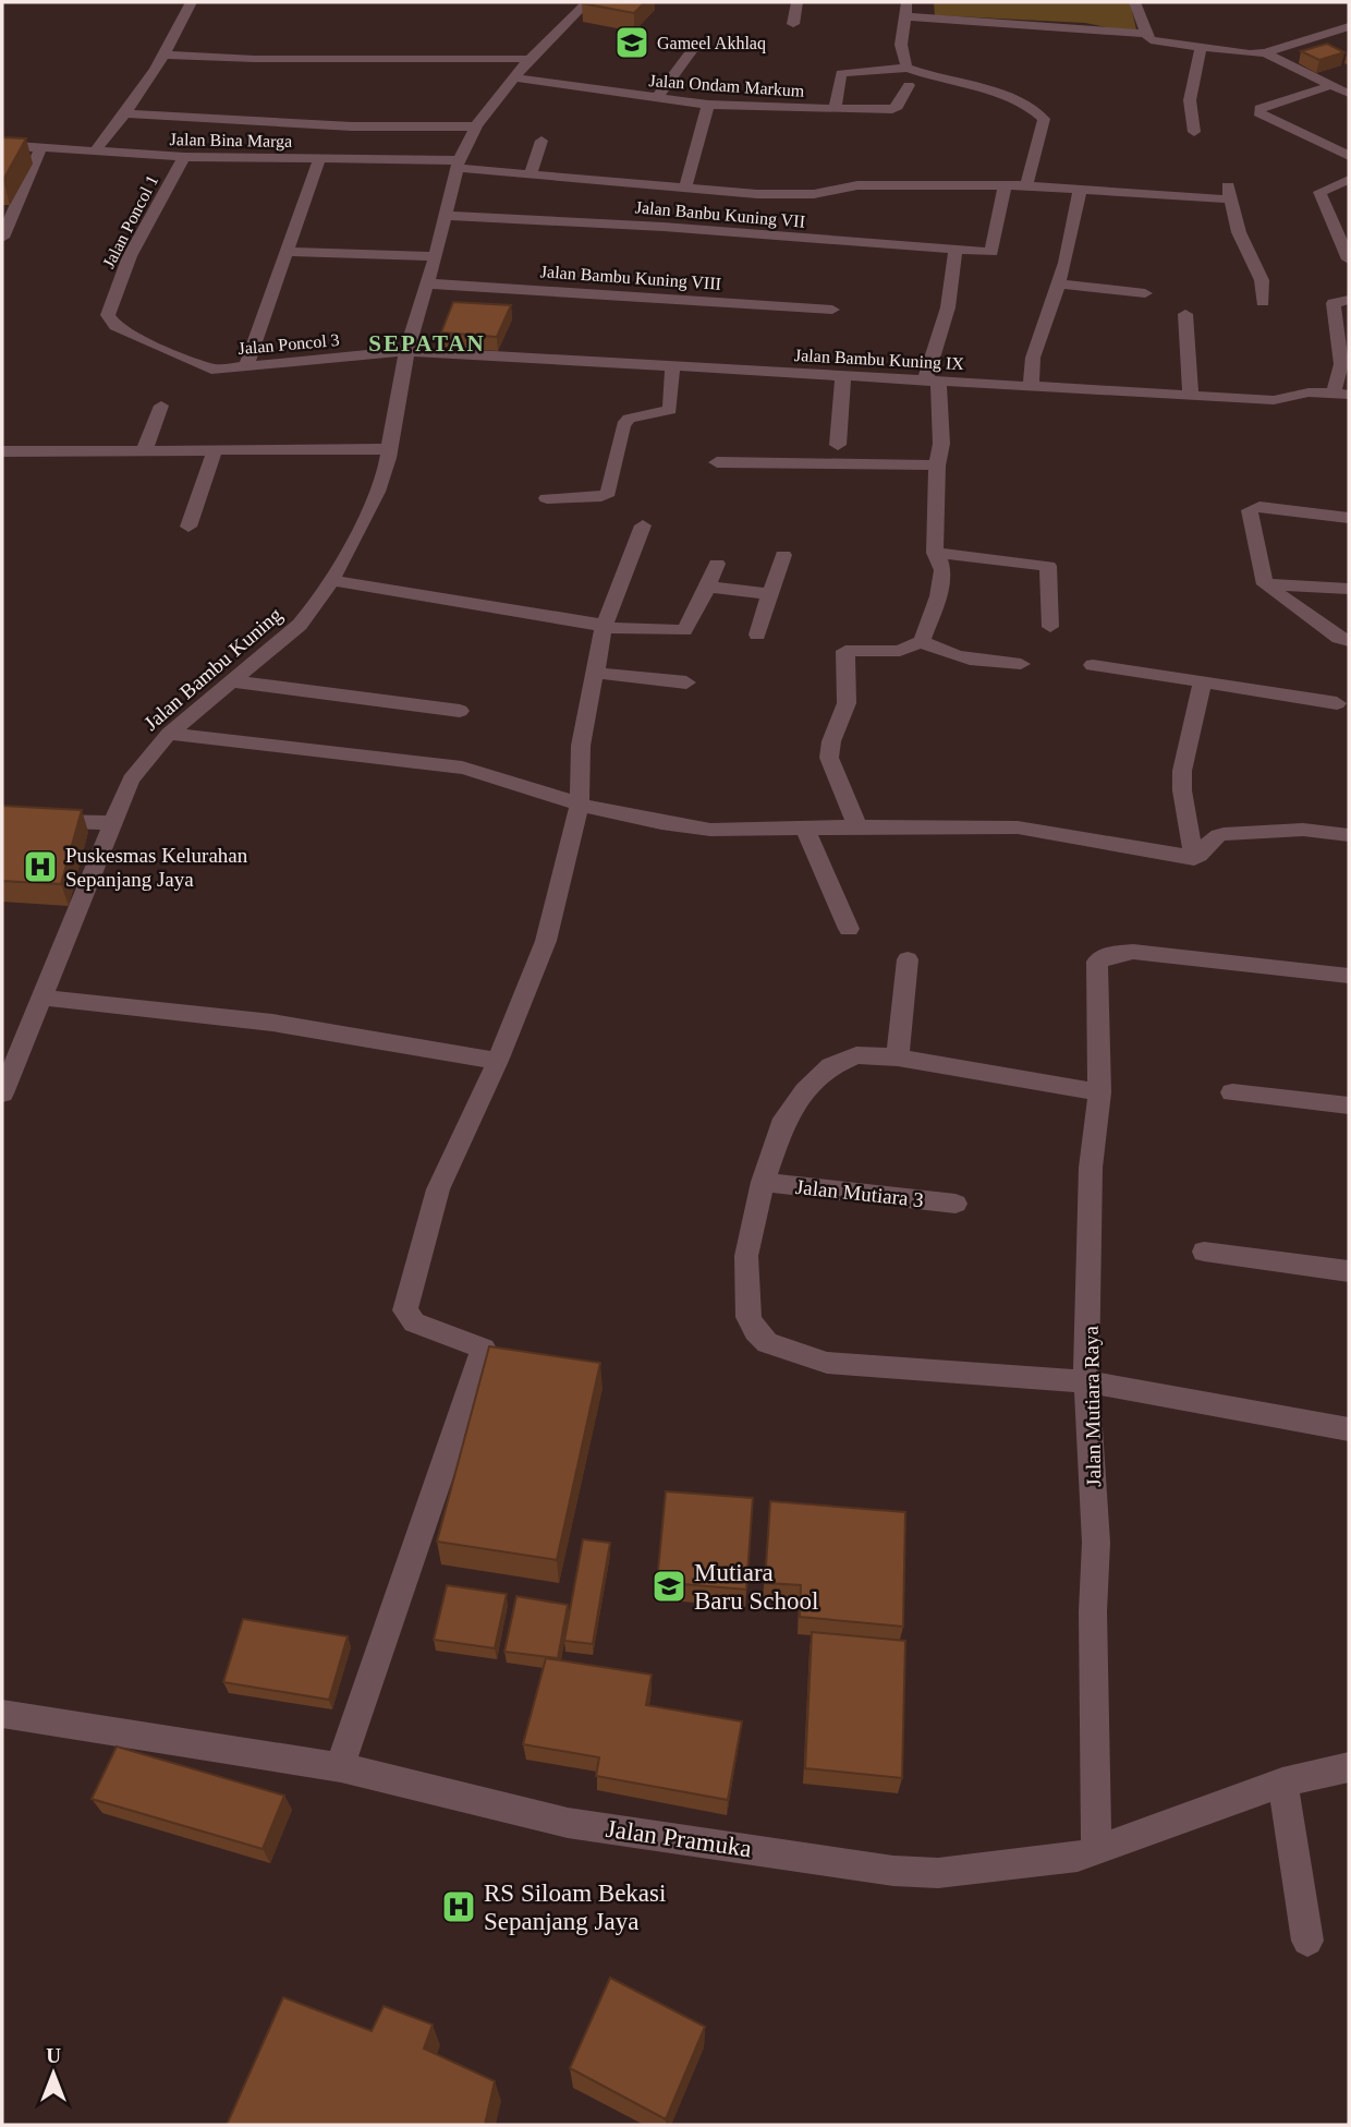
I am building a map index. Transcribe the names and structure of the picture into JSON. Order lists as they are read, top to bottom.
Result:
{
  "streets": {
    "street": [
      "Jalan Ondam Markum",
      "Jalan Bina Marga",
      "Jalan Banbu Kuning VII",
      "Jalan Poncol 1",
      "Jalan Bambu Kuning VIII",
      "Jalan Poncol 3",
      "Jalan Bambu Kuning IX",
      "Jalan Bambu Kuning",
      "Jalan Mutiara 3",
      "Jalan Mutiara Raya",
      "Jalan Pramuka"
    ]
  },
  "crossings": [
    ["Jalan Ondam Markum", "Jalan Bambu Kuning"],
    ["Jalan Bina Marga", "Jalan Banbu Kuning VII"],
    ["Jalan Bina Marga", "Jalan Poncol 1"],
    ["Jalan Bina Marga", "Jalan Bambu Kuning"],
    ["Jalan Banbu Kuning VII", "Jalan Bambu Kuning"],
    ["Jalan Poncol 1", "Jalan Poncol 3"],
    ["Jalan Bambu Kuning VIII", "Jalan Bambu Kuning"],
    ["Jalan Poncol 3", "Jalan Bambu Kuning IX"],
    ["Jalan Poncol 3", "Jalan Bambu Kuning"],
    ["Jalan Bambu Kuning IX", "Jalan Bambu Kuning"],
    ["Jalan Mutiara Raya", "Jalan Pramuka"]
  ],
  "districts": ["SEPATAN"],
  "places": {
    "school or university": ["Gameel Akhlaq", "Mutiara Baru School"],
    "hospital": ["Puskesmas Kelurahan Sepanjang Jaya", "RS Siloam Bekasi Sepanjang Jaya"]
  },
  "north": "top"
}
